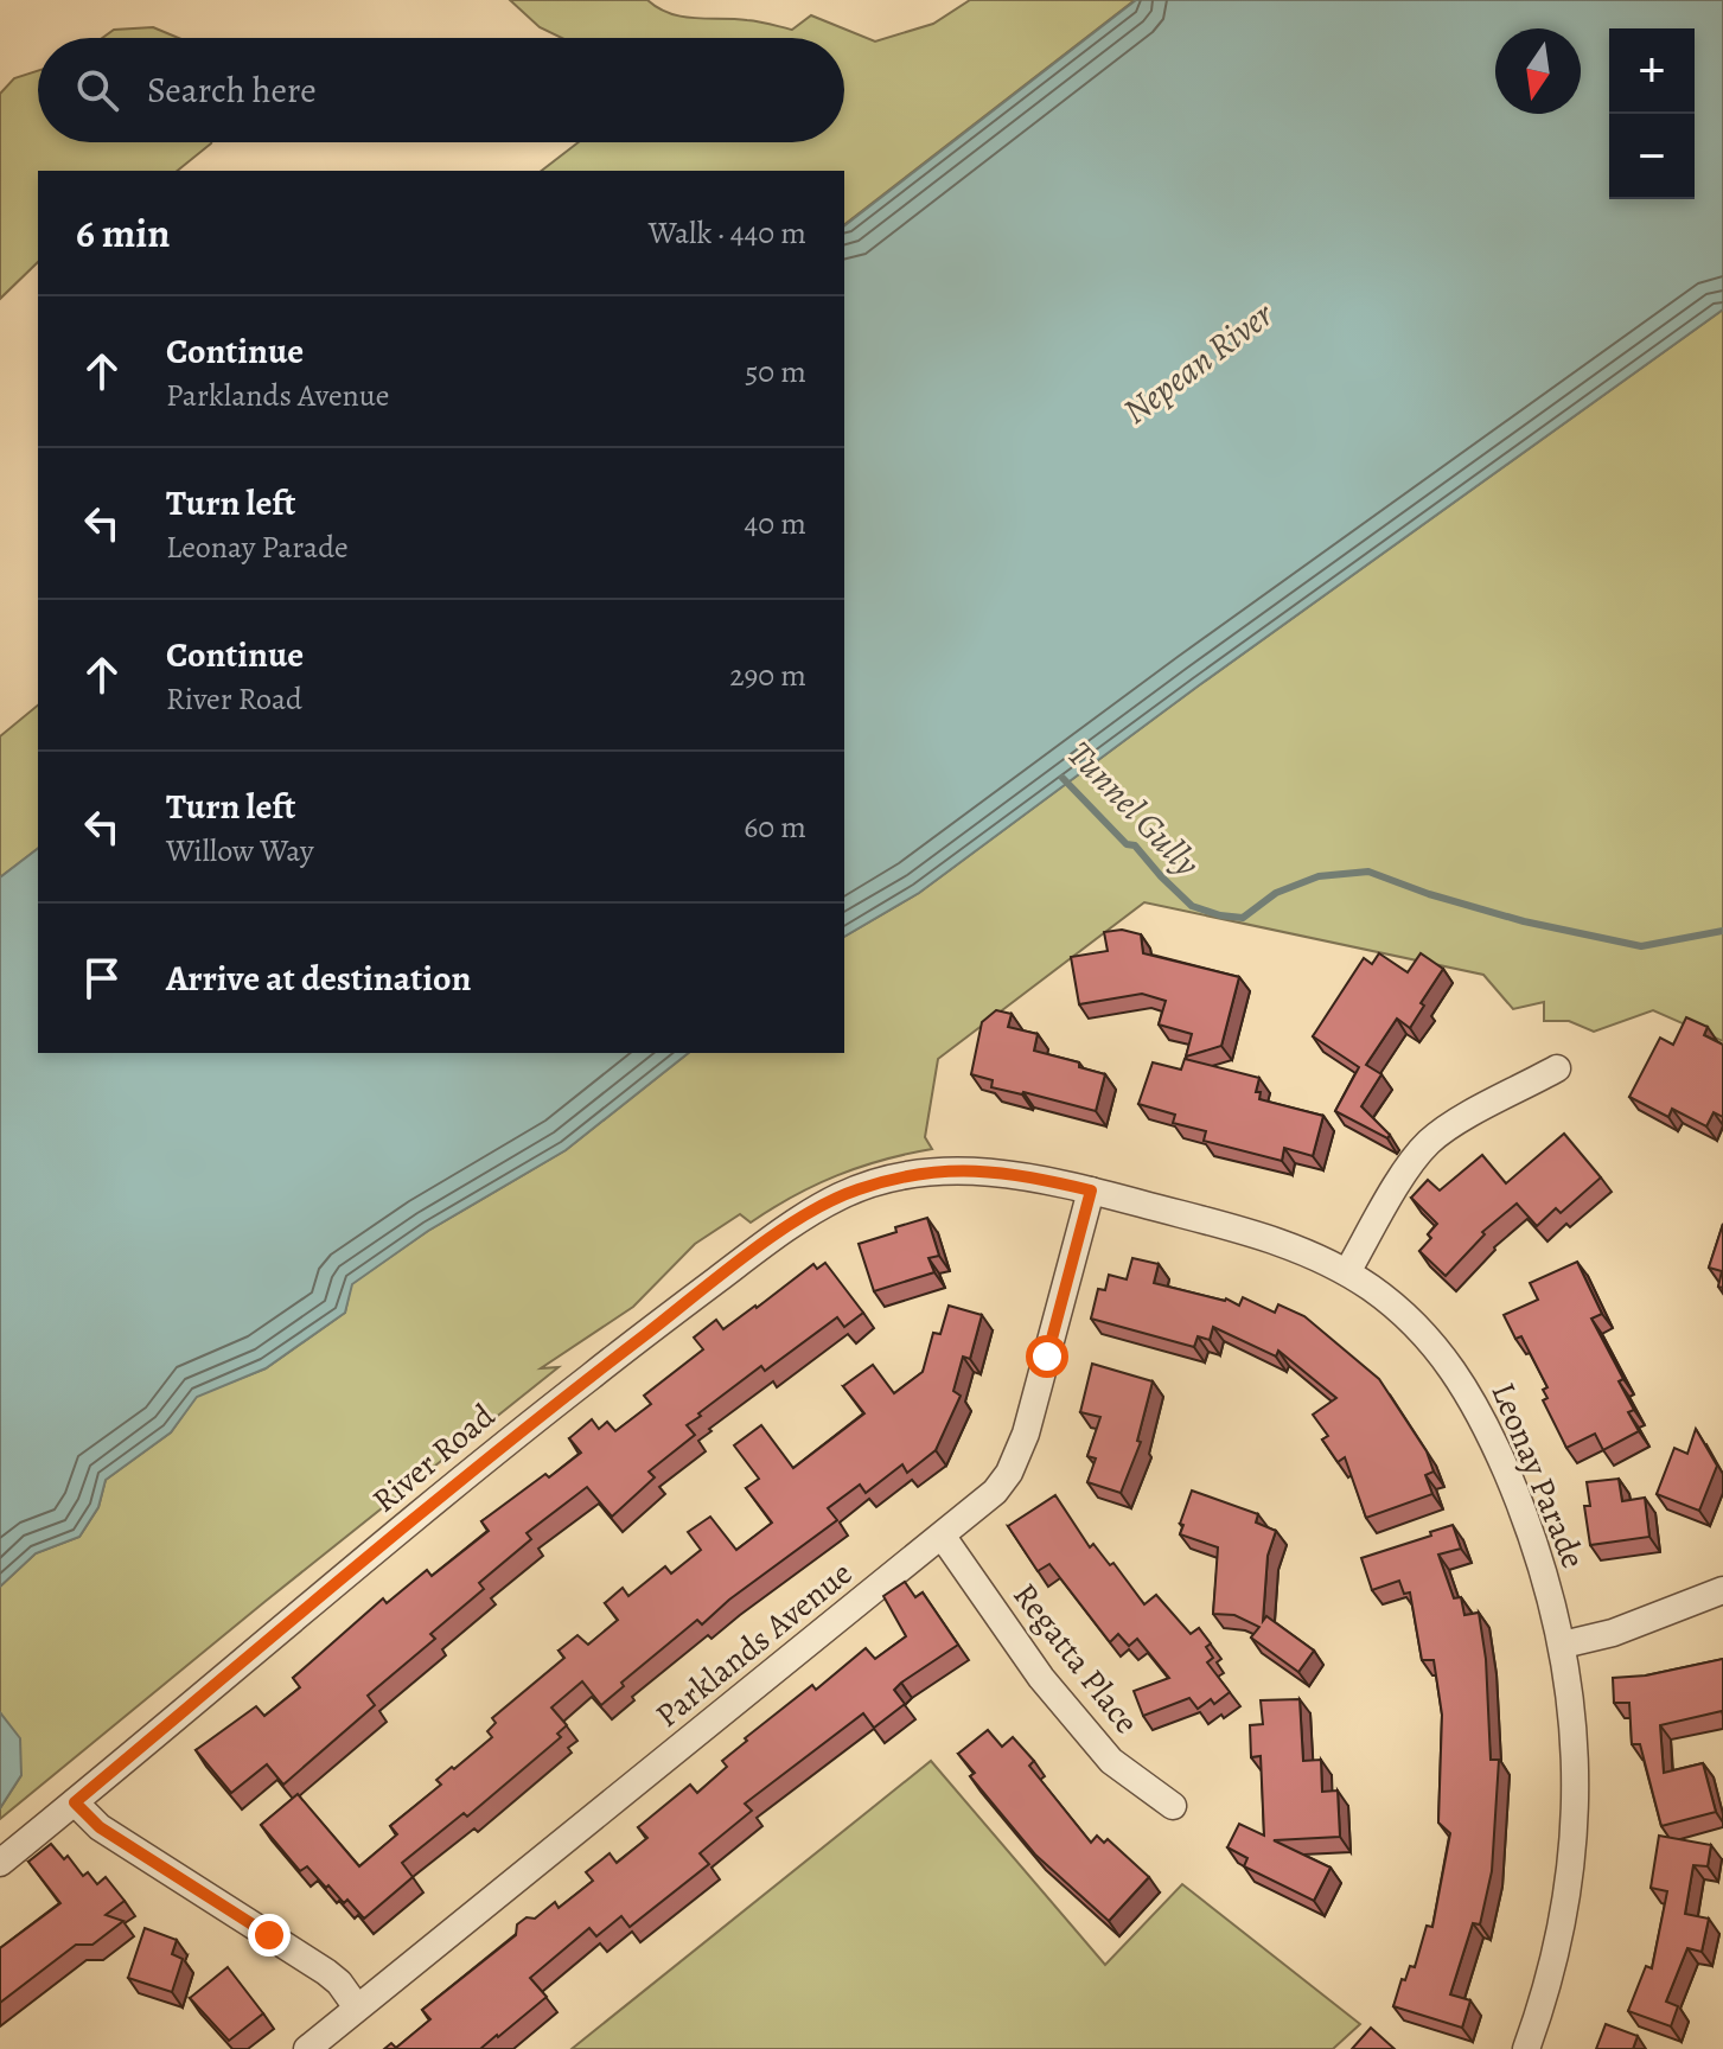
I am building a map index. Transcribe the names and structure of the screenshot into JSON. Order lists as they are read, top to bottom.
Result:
{
  "streets": {
    "street": [
      "River Road",
      "Leonay Parade",
      "Parklands Avenue",
      "Regatta Place"
    ]
  },
  "crossings": [
    ["River Road", "Leonay Parade"],
    ["Leonay Parade", "Parklands Avenue"],
    ["Parklands Avenue", "Regatta Place"]
  ],
  "water": ["Nepean River", "Tunnel Gully"],
  "north": "bottom",
  "page": {
    "map_buttons": ["+", "−"],
    "search": "Search here",
    "heading": ["6 min", "Walk · 440 m"],
    "list": [
      ["Continue", "Parklands Avenue", "50 m"],
      ["Turn left", "Leonay Parade", "40 m"],
      ["Continue", "River Road", "290 m"],
      ["Turn left", "Willow Way", "60 m"],
      "Arrive at destination"
    ]
  }
}
